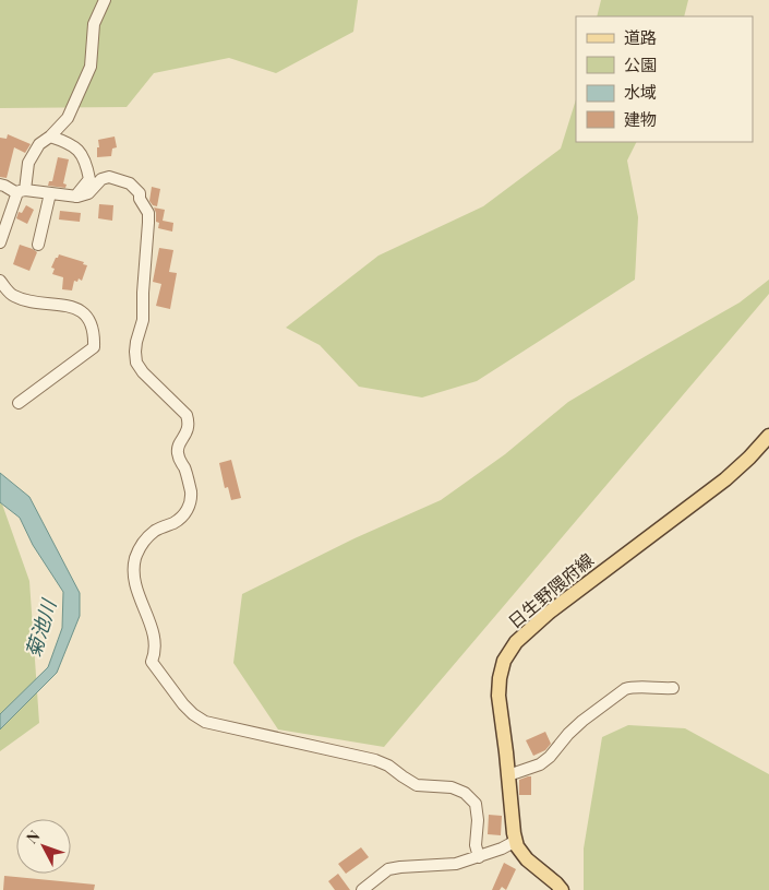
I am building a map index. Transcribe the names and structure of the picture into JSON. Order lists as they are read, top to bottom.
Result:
{
  "streets": {
    "main road": ["日生野隈府線"]
  },
  "water": ["菊池川"],
  "legend": [
    "道路",
    "公園",
    "水域",
    "建物"
  ],
  "north": "top left"
}
